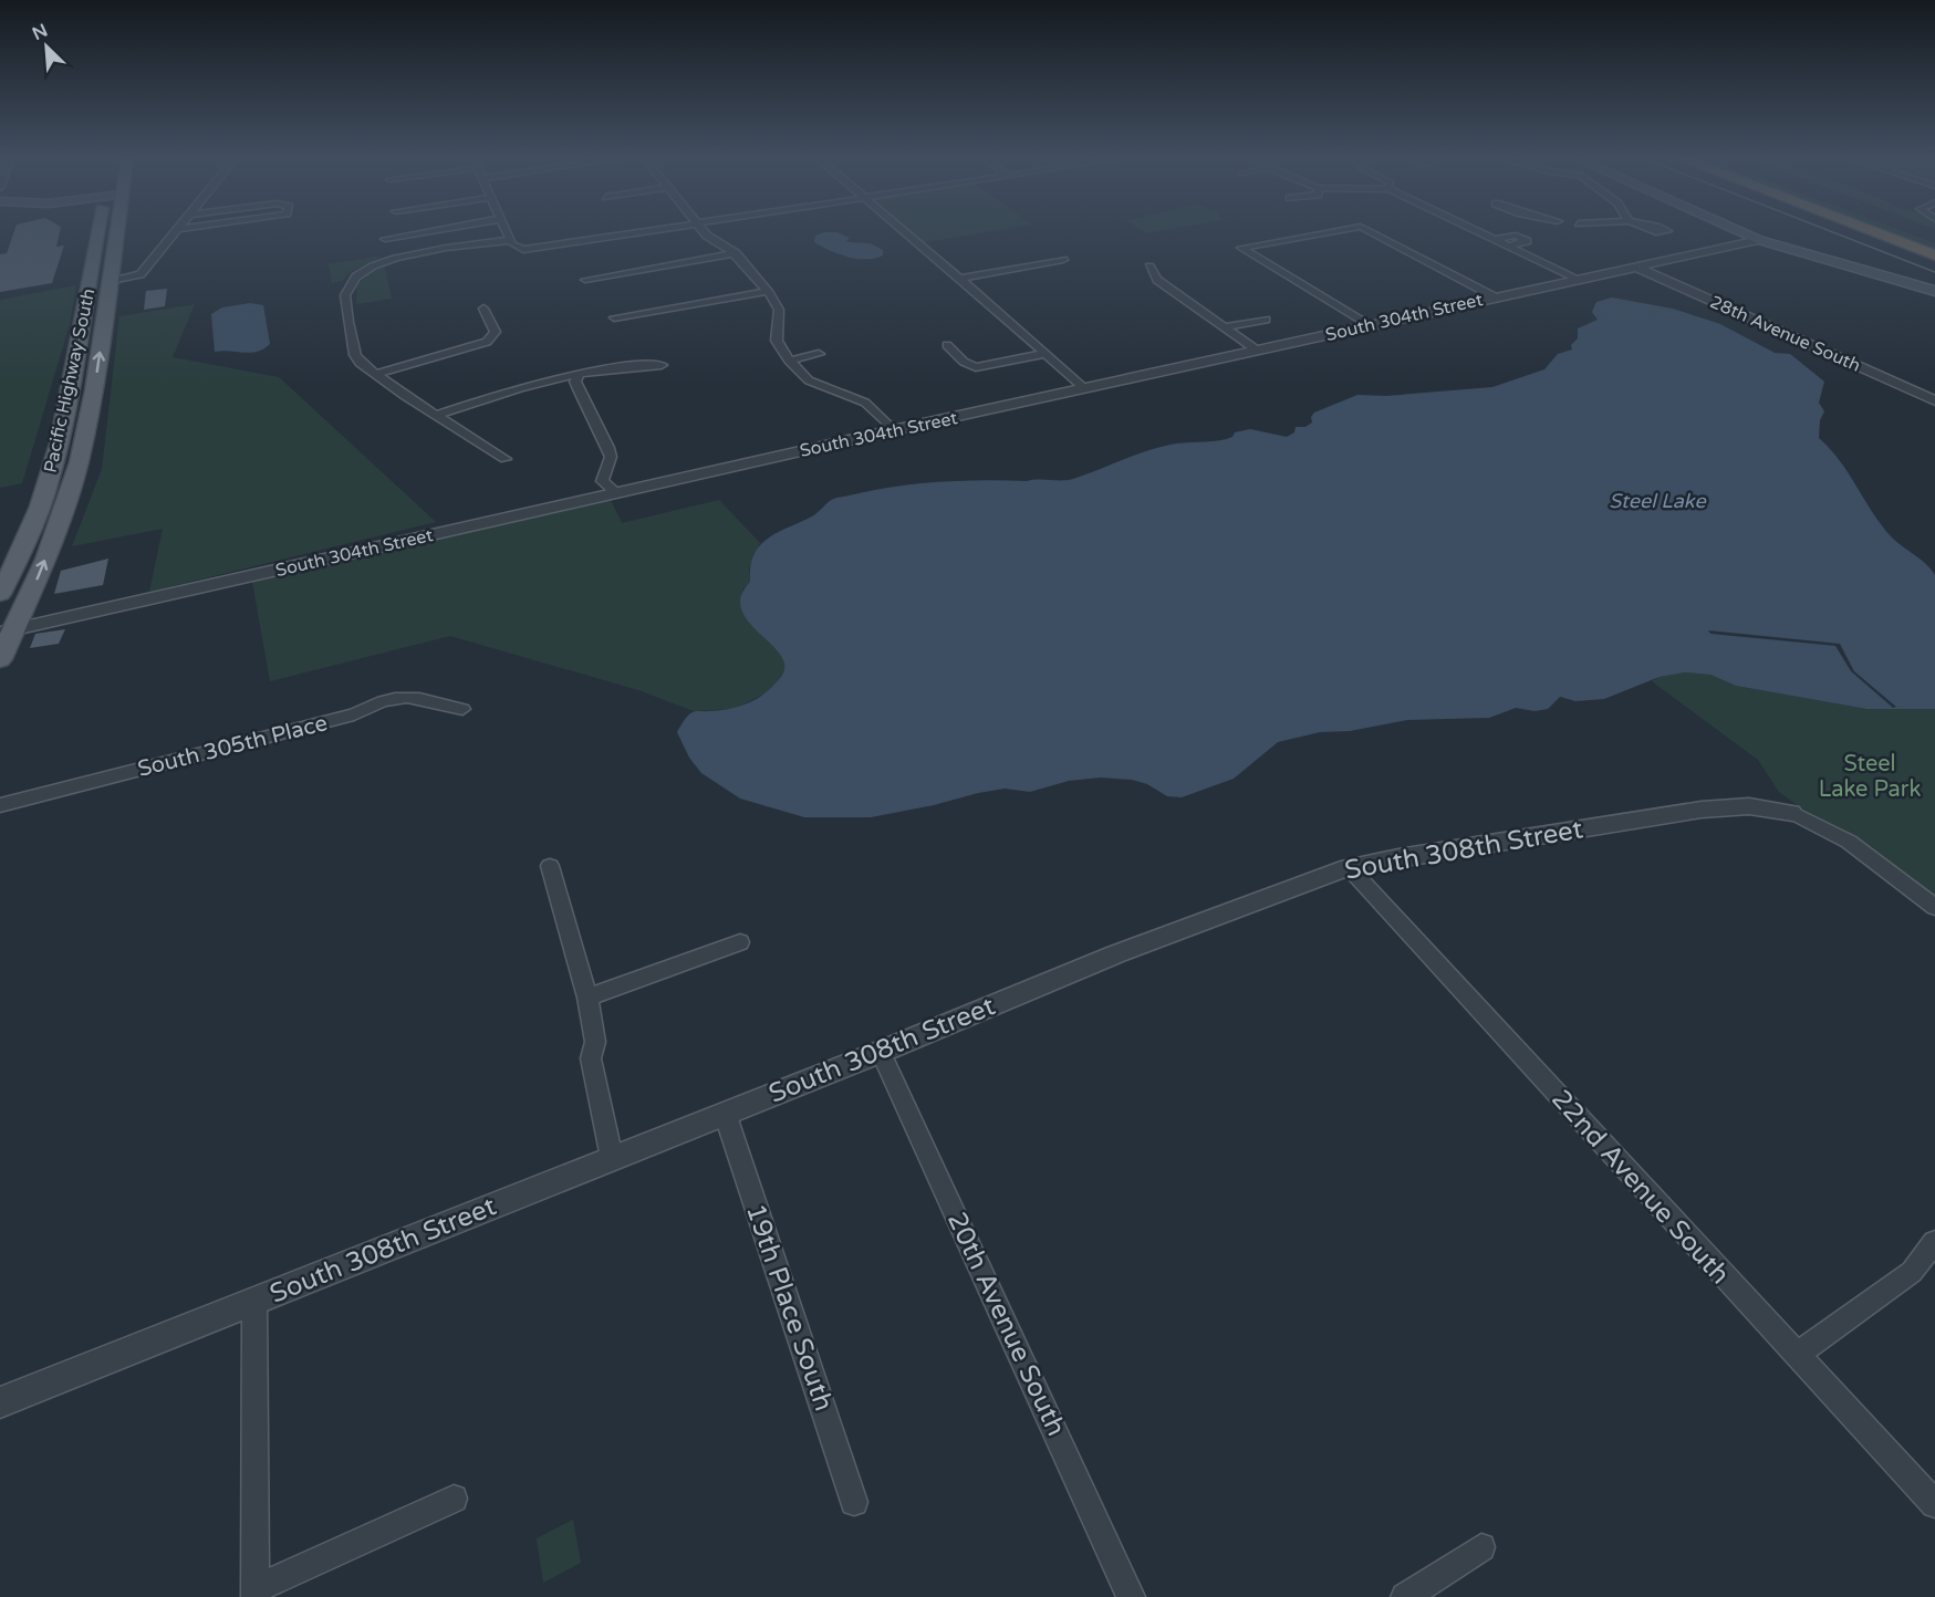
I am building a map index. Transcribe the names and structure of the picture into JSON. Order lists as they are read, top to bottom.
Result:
{
  "streets": {
    "main road": ["Pacific Highway South"],
    "street": [
      "South 304th Street",
      "28th Avenue South",
      "South 305th Place",
      "South 308th Street",
      "22nd Avenue South",
      "19th Place South",
      "20th Avenue South"
    ]
  },
  "crossings": [
    ["South 304th Street", "28th Avenue South"],
    ["South 304th Street", "Pacific Highway South"],
    ["South 308th Street", "22nd Avenue South"],
    ["South 308th Street", "19th Place South"],
    ["South 308th Street", "20th Avenue South"]
  ],
  "water": ["Steel Lake"],
  "parks": ["Steel Lake Park"],
  "north": "top left"
}
